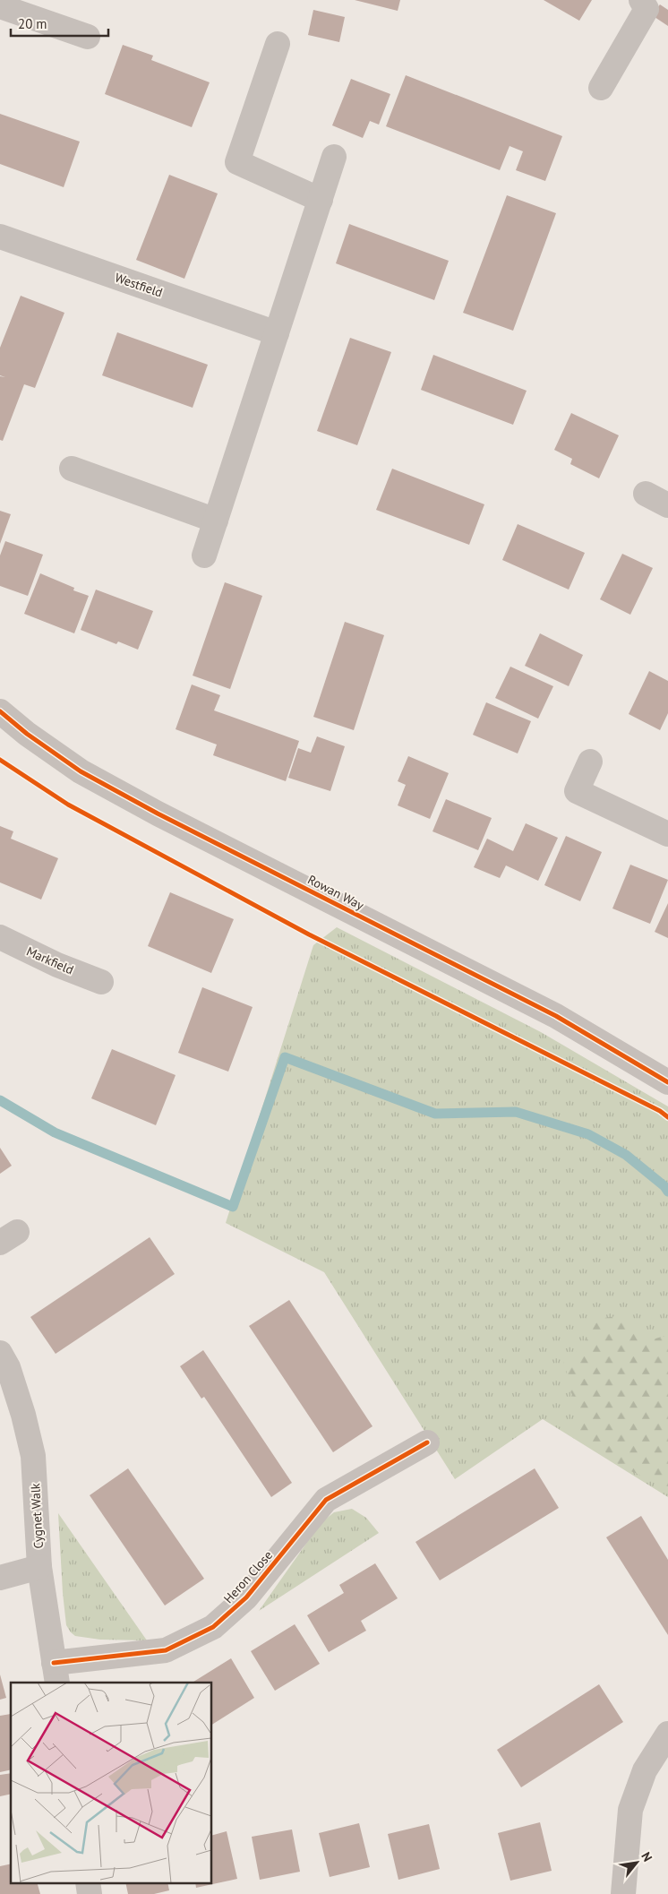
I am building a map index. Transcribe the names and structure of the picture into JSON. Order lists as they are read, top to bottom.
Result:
{
  "streets": {
    "street": [
      "Westfield",
      "Rowan Way",
      "Markfield",
      "Cygnet Walk",
      "Heron Close"
    ]
  },
  "crossings": [
    ["Cygnet Walk", "Heron Close"]
  ],
  "scale_bar": "20 m",
  "north": "top right"
}
